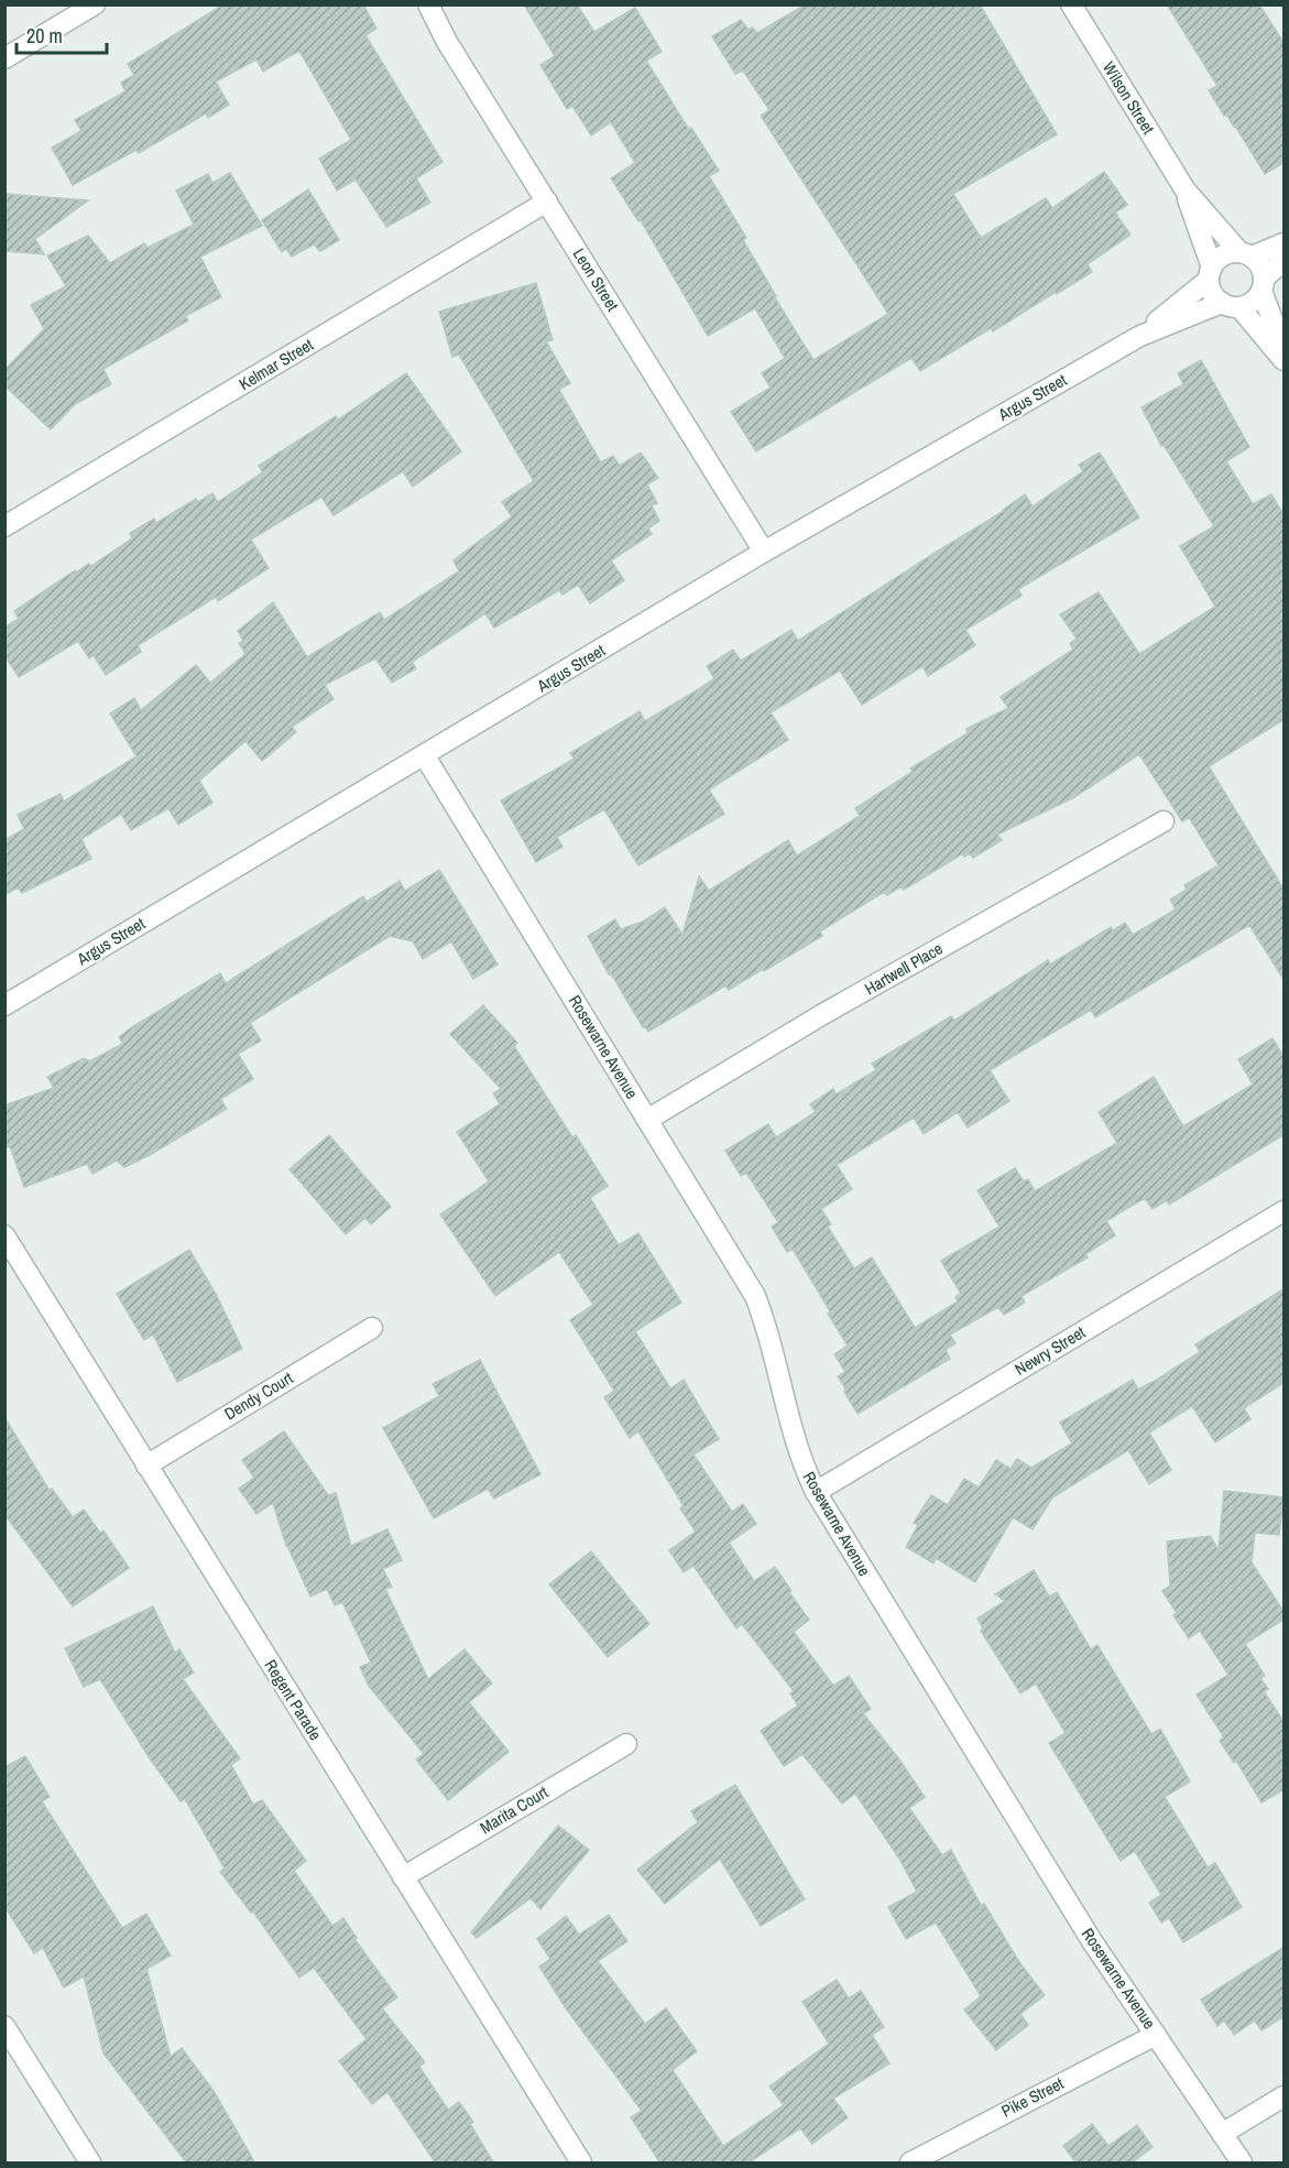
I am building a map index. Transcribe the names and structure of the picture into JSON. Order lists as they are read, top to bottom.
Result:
{
  "streets": {
    "street": [
      "Wilson Street",
      "Leon Street",
      "Kelmar Street",
      "Argus Street",
      "Hartwell Place",
      "Rosewarne Avenue",
      "Newry Street",
      "Dendy Court",
      "Regent Parade",
      "Marita Court",
      "Pike Street"
    ]
  },
  "crossings": [
    ["Wilson Street", "Argus Street"],
    ["Leon Street", "Kelmar Street"],
    ["Leon Street", "Argus Street"],
    ["Argus Street", "Rosewarne Avenue"],
    ["Hartwell Place", "Rosewarne Avenue"],
    ["Rosewarne Avenue", "Newry Street"],
    ["Rosewarne Avenue", "Pike Street"],
    ["Dendy Court", "Regent Parade"],
    ["Regent Parade", "Marita Court"]
  ],
  "scale_bar": "20 m"
}
